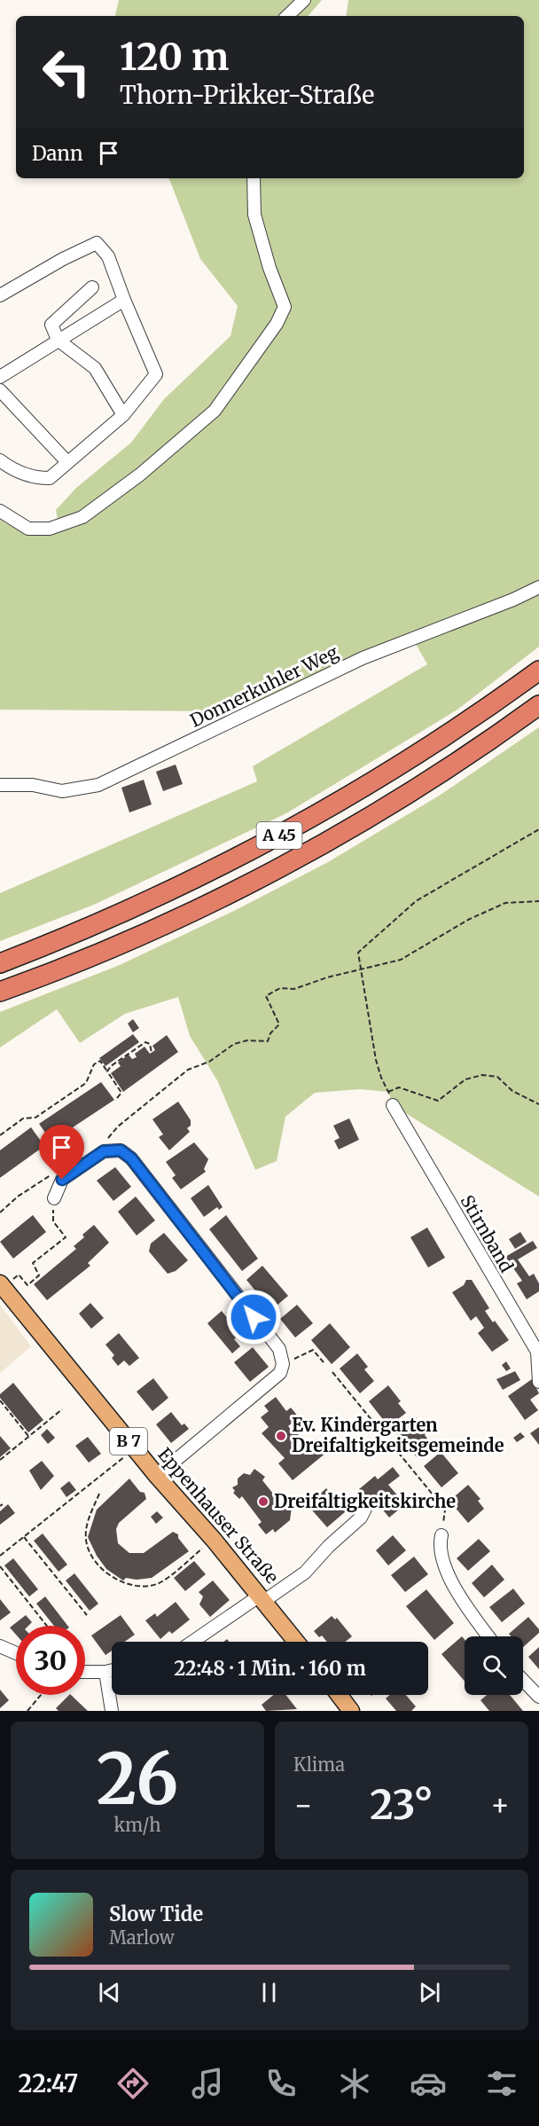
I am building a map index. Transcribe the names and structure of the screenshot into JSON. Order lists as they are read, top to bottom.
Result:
{
  "streets": {
    "highway": ["A 45"],
    "main road": ["B 7", "Eppenhauser Straße"],
    "street": ["Donnerkuhler Weg", "Stirnband"]
  },
  "places": ["Ev. Kindergarten Dreifaltigkeitsgemeinde", "Dreifaltigkeitskirche"],
  "page": {
    "turn": ["120 m", "Thorn-Prikker-Straße"],
    "then": "Dann",
    "limit": "30",
    "trip": "22:48 · 1 Min. · 160 m",
    "tile": [
      ["26", "km/h"],
      "Klima"
    ],
    "heat": ["−", "23°", "+"],
    "song": ["Slow Tide", "Marlow"],
    "tabs": "22:47"
  }
}
